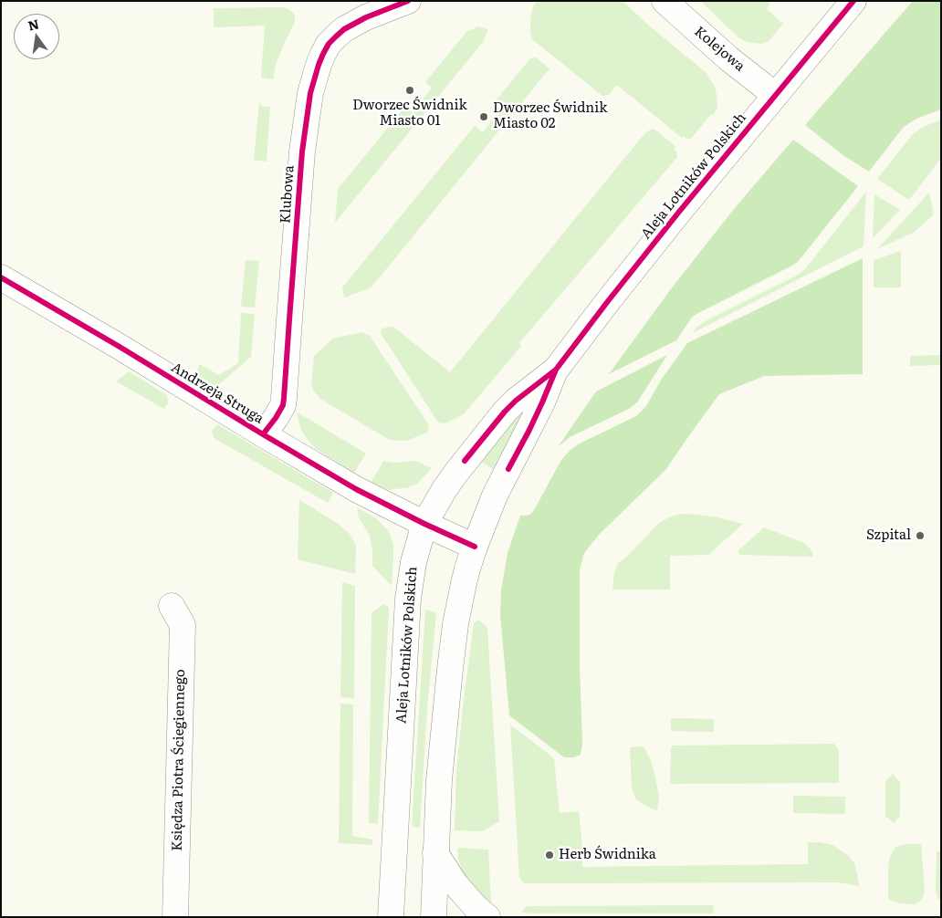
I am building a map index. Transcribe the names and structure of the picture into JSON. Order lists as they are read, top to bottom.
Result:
{
  "streets": {
    "street": [
      "Kolejowa",
      "Aleja Lotników Polskich",
      "Klubowa",
      "Andrzeja Struga",
      "Księdza Piotra Ściegiennego"
    ]
  },
  "crossings": [
    ["Kolejowa", "Aleja Lotników Polskich"],
    ["Aleja Lotników Polskich", "Andrzeja Struga"],
    ["Klubowa", "Andrzeja Struga"]
  ],
  "places": [
    "Dworzec Świdnik Miasto 01",
    "Dworzec Świdnik Miasto 02",
    "Szpital",
    "Herb Świdnika"
  ],
  "north": "top"
}
